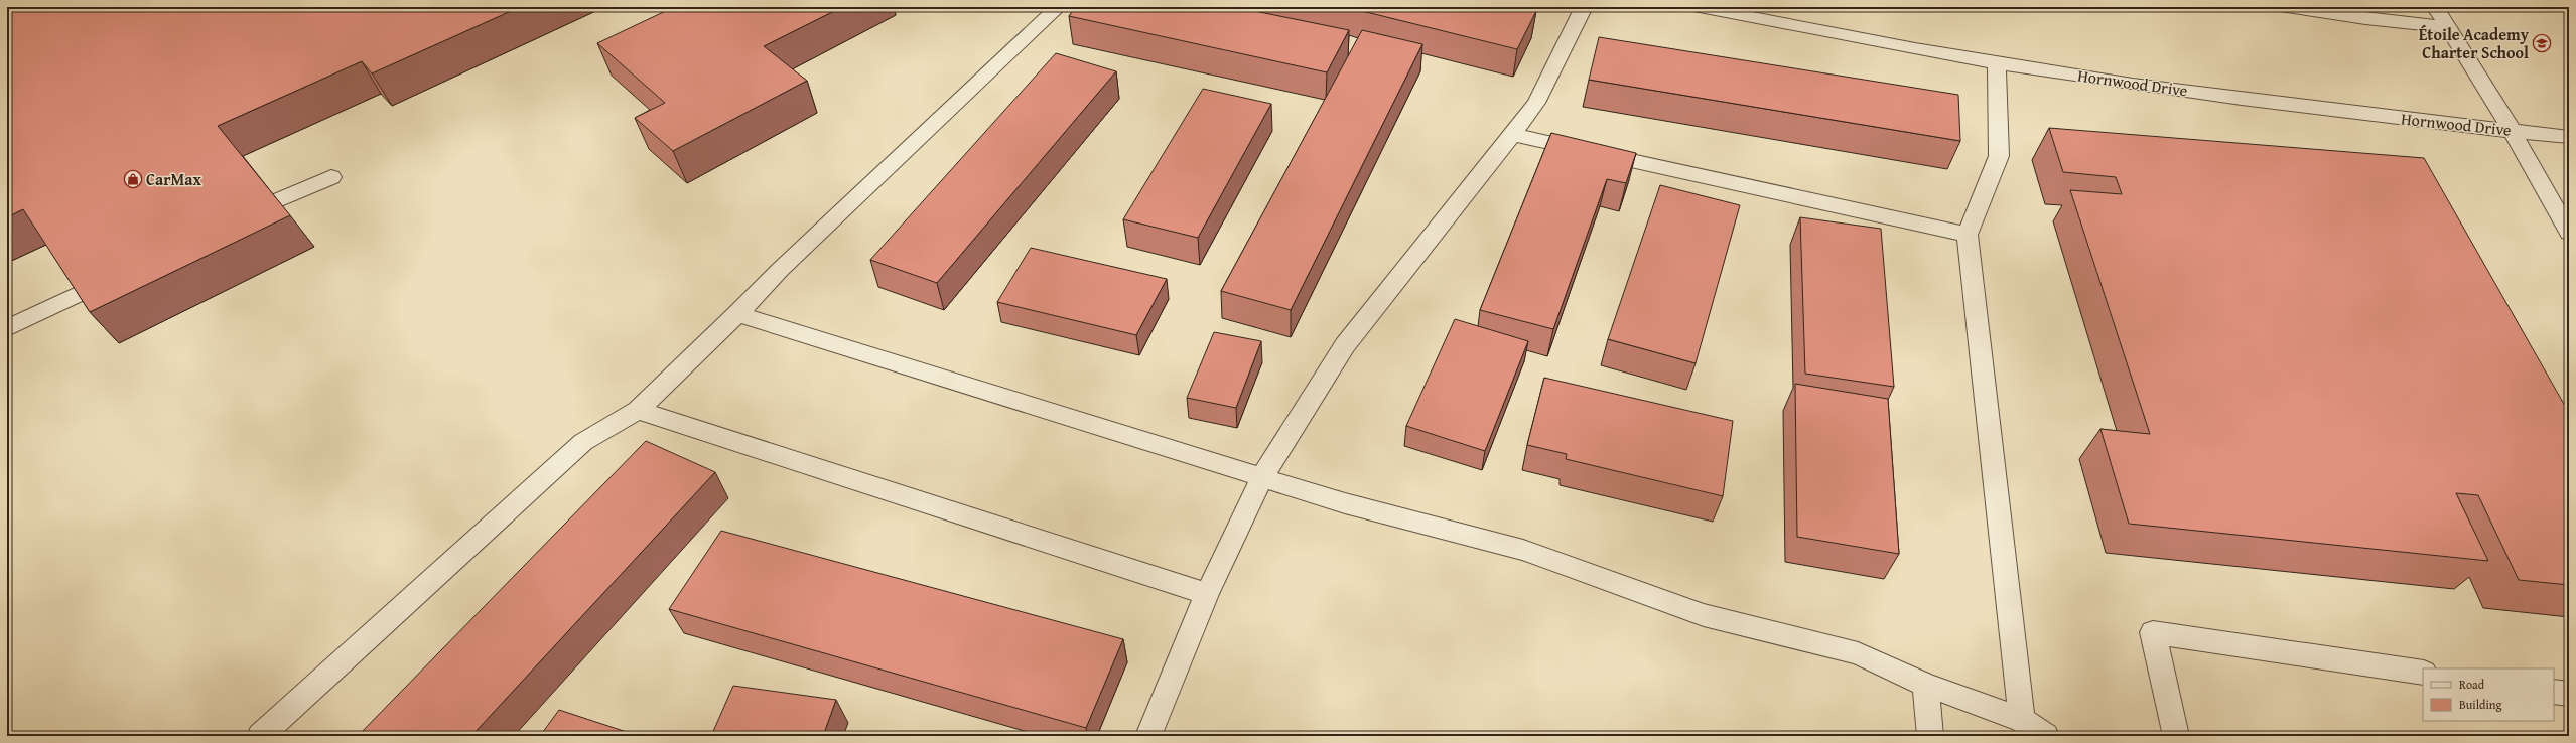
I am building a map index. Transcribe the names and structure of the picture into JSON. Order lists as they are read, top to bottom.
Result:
{
  "streets": {
    "street": ["Hornwood Drive"]
  },
  "places": {
    "school or university": ["Étoile Academy Charter School"],
    "shop": ["CarMax"]
  },
  "legend": ["Road", "Building"]
}
